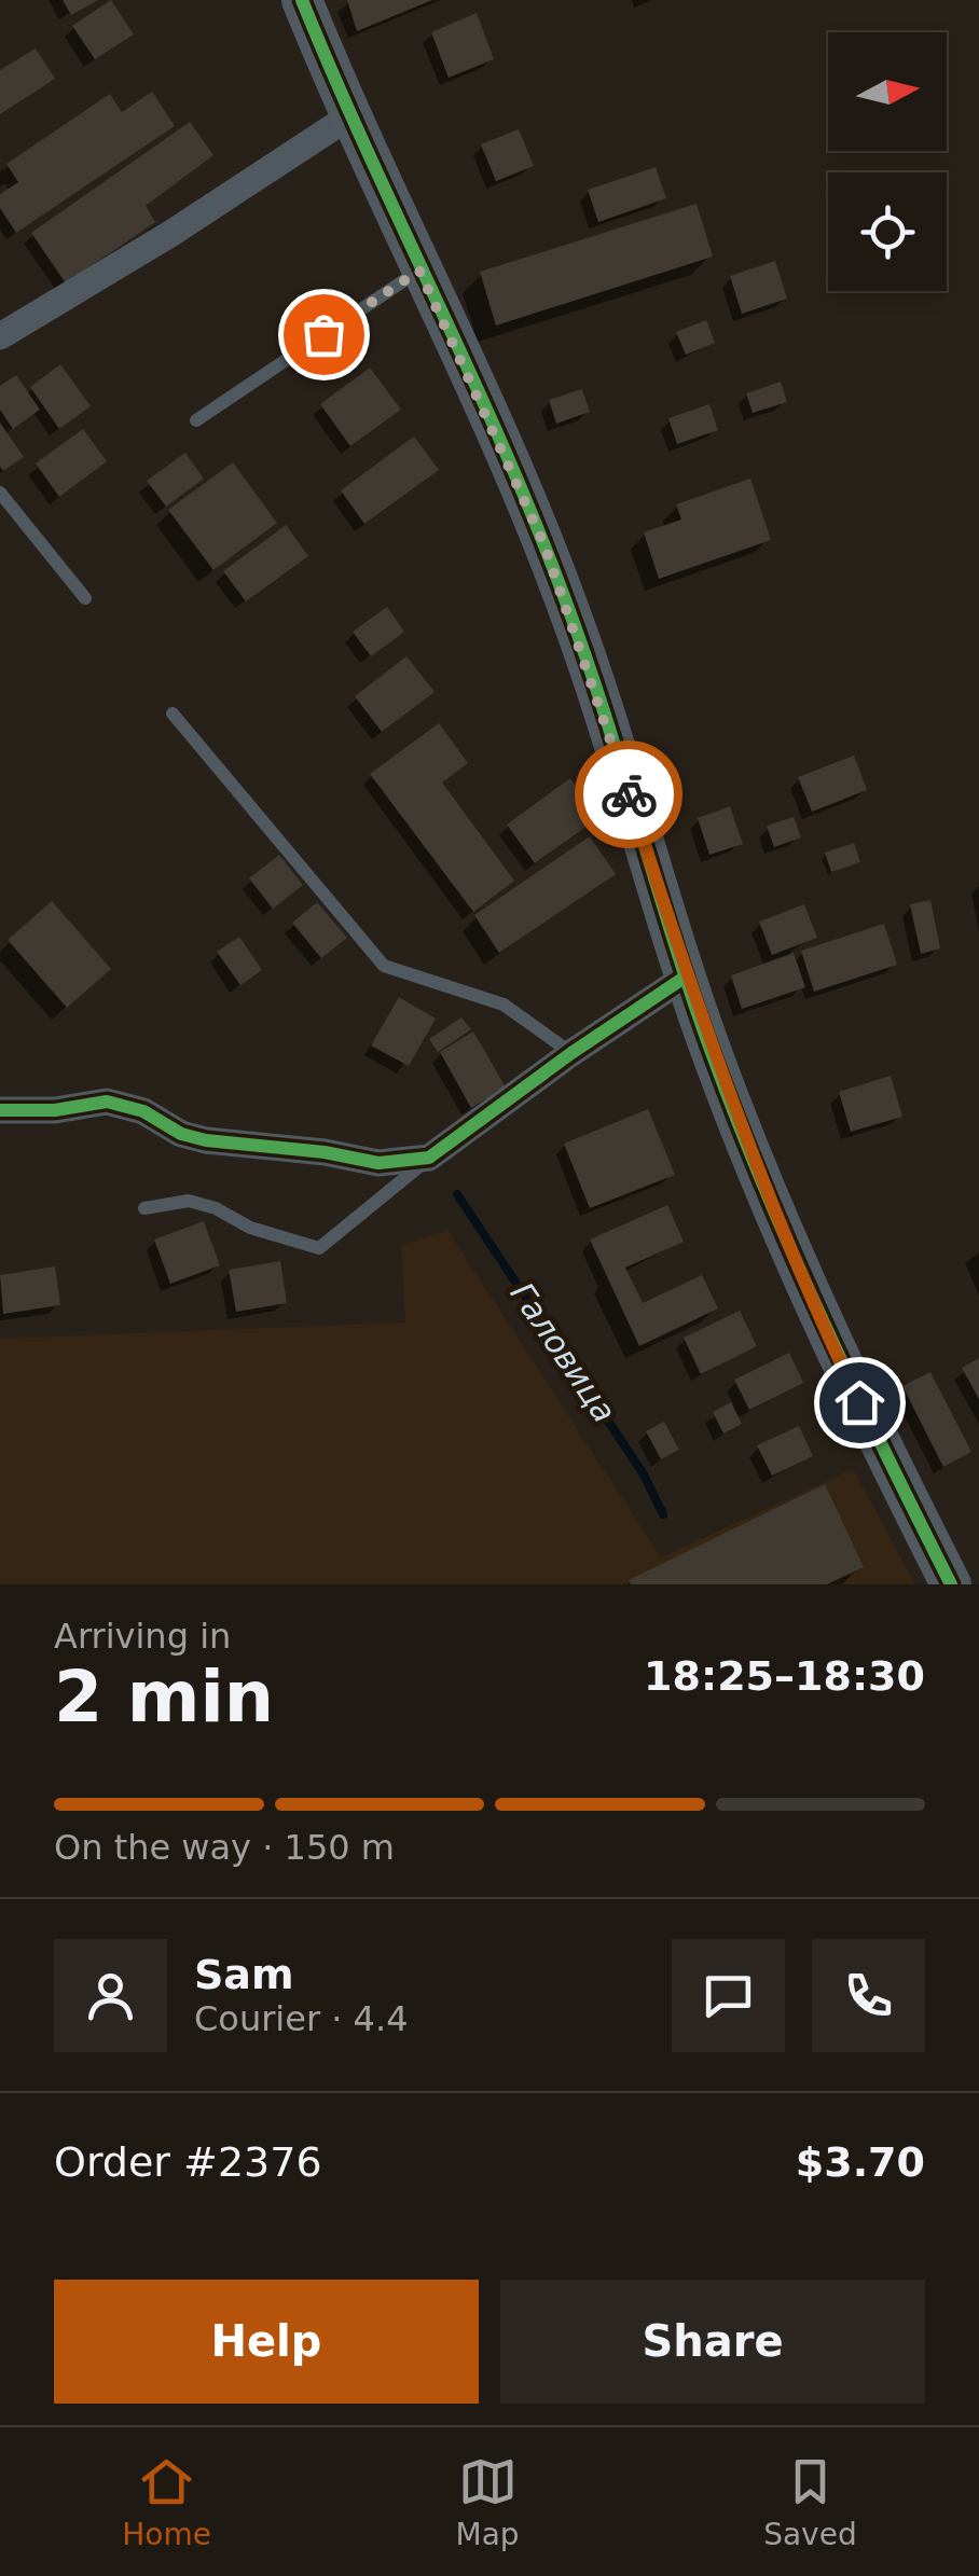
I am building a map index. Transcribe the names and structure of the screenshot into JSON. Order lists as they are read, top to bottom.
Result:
{
  "water": ["Галовица"],
  "north": "right",
  "page": {
    "heading": ["2 min", "Arriving in", "18:25–18:30"],
    "panel": [
      "Sam",
      "Courier · 4.4",
      "Order #2376",
      "$3.70"
    ],
    "bar": "On the way · 150 m",
    "buttons": ["Help", "Share"],
    "tabs": ["Home", "Map", "Saved"]
  }
}
